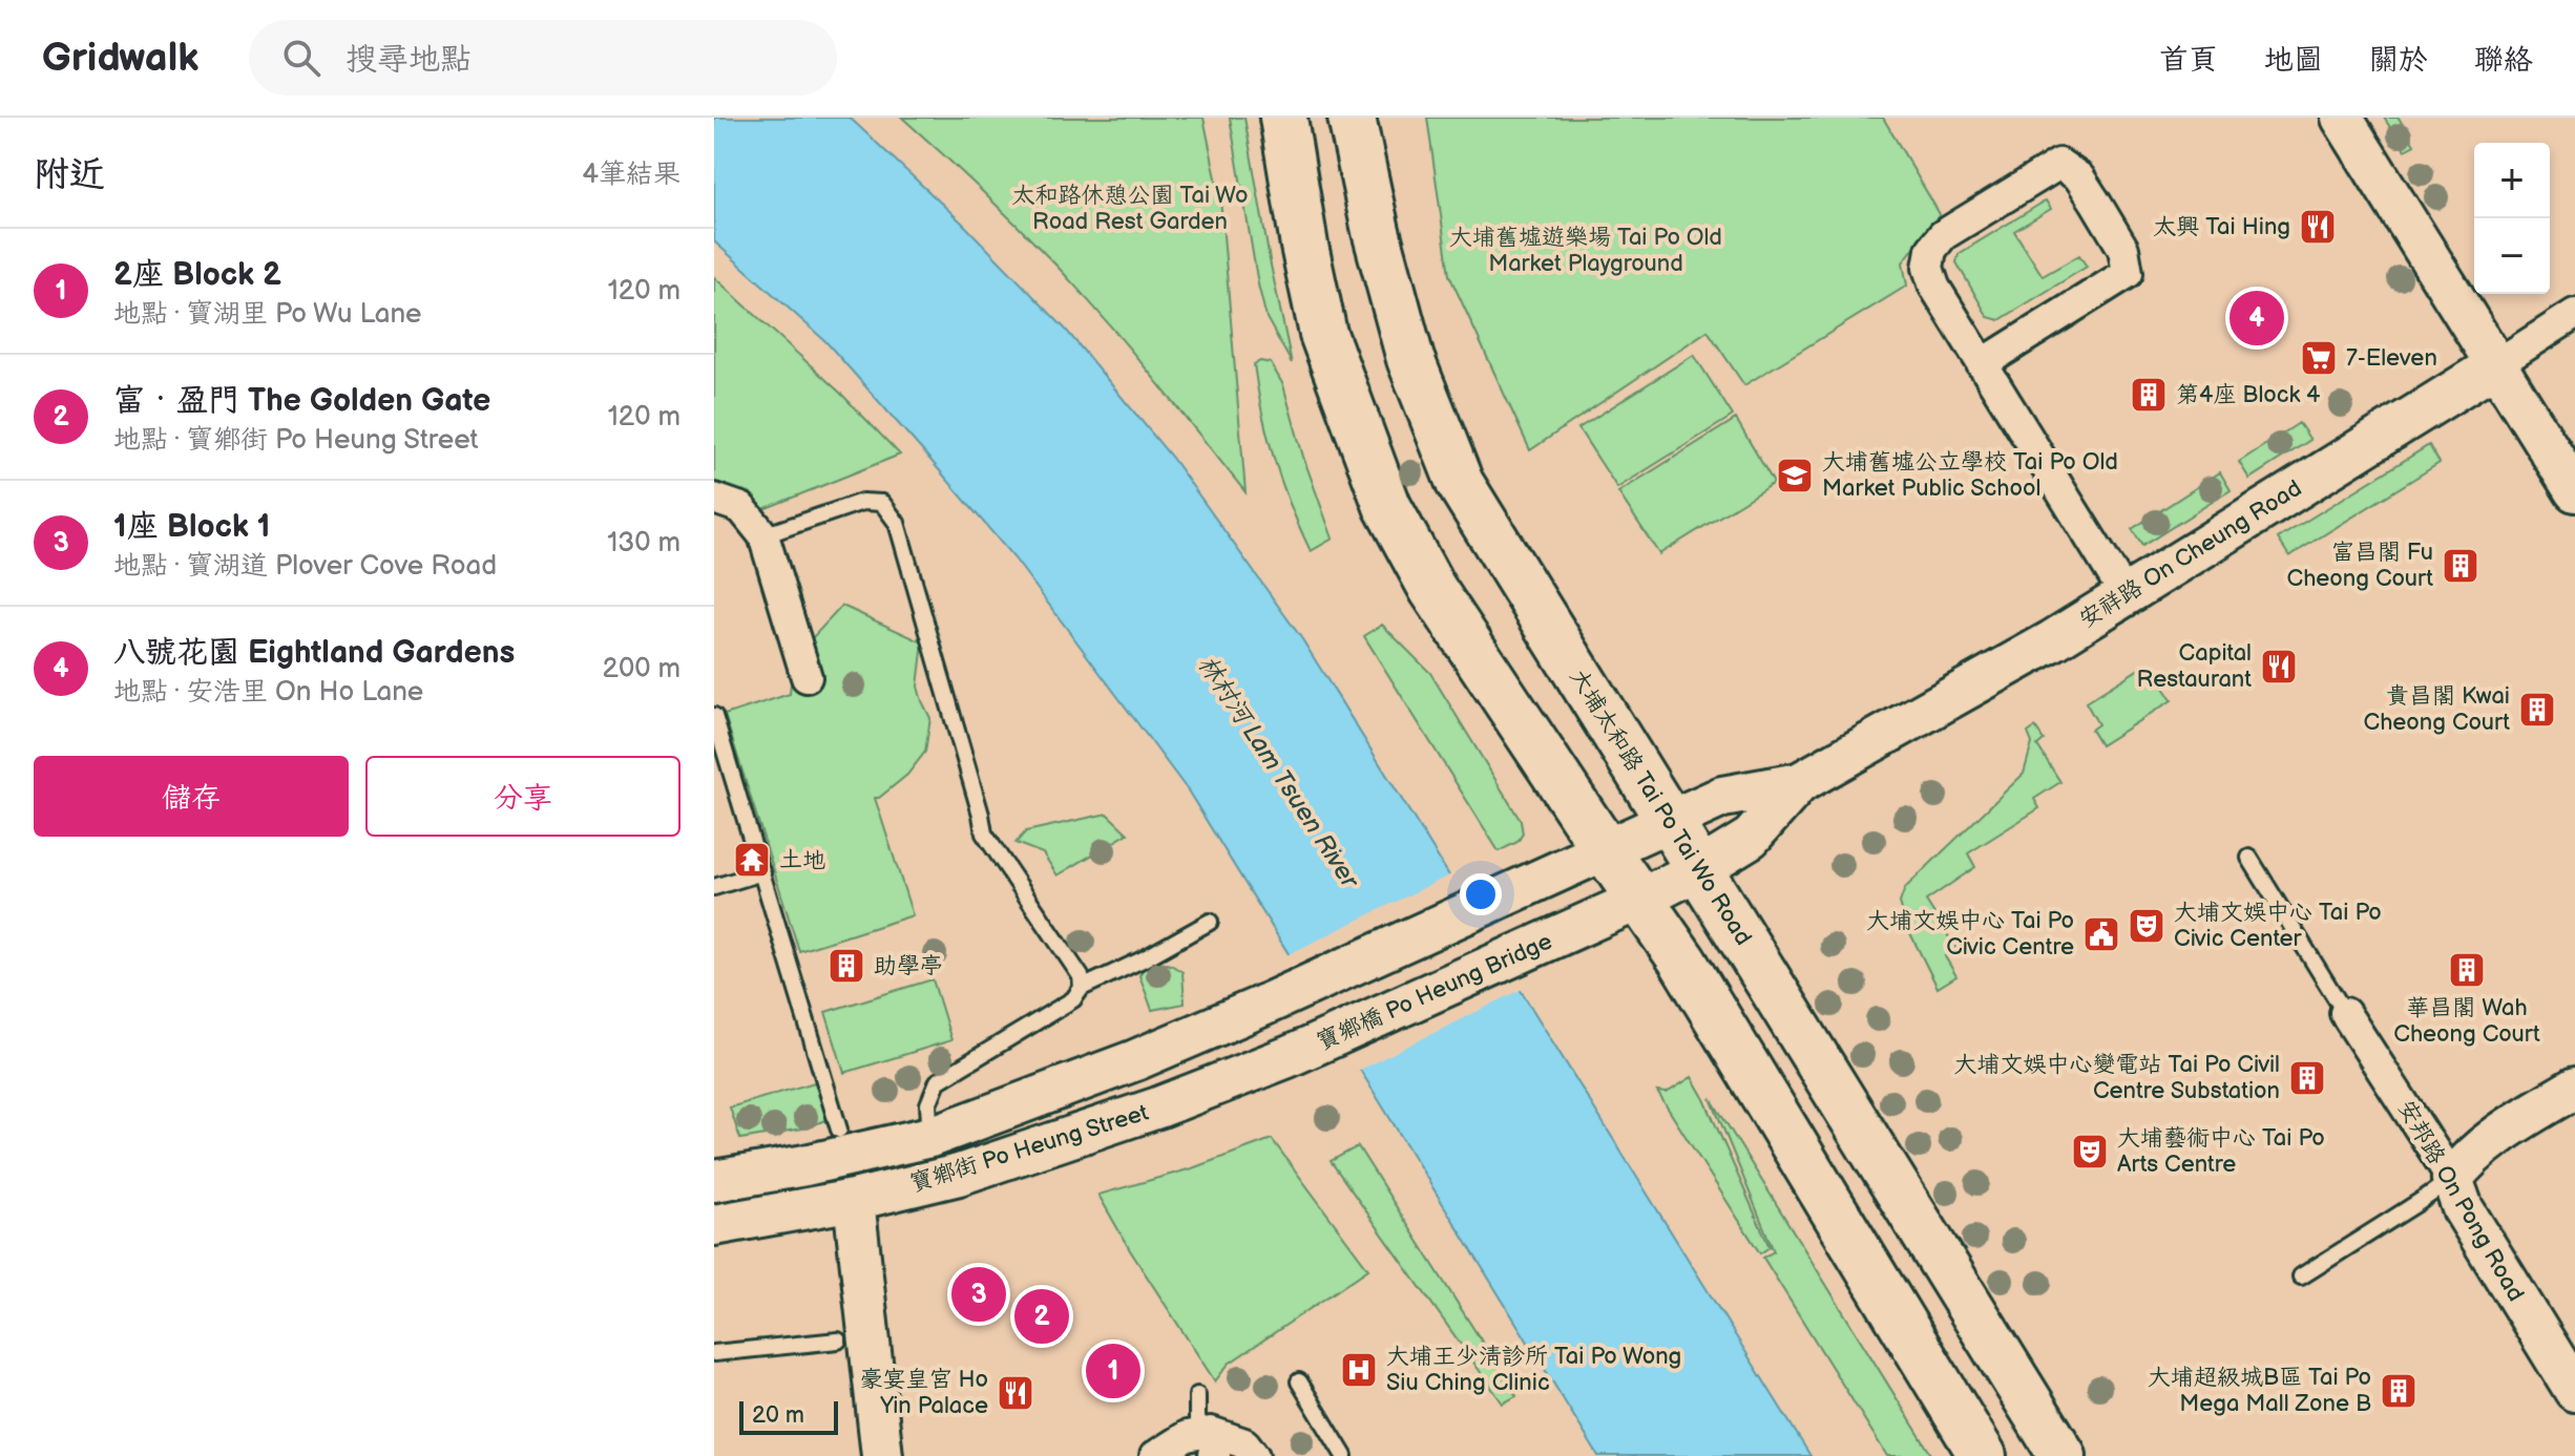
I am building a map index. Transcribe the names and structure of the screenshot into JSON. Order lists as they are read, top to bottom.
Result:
{
  "streets": {
    "main road": ["大埔太和路 Tai Po Tai Wo Road"],
    "street": [
      "安祥路 On Cheung Road",
      "寶鄉橋 Po Heung Bridge",
      "寶鄉街 Po Heung Street",
      "安邦路 On Pong Road"
    ]
  },
  "crossings": [
    ["安祥路 On Cheung Road", "大埔太和路 Tai Po Tai Wo Road"],
    ["安祥路 On Cheung Road", "寶鄉橋 Po Heung Bridge"],
    ["安祥路 On Cheung Road", "寶鄉街 Po Heung Street"],
    ["寶鄉橋 Po Heung Bridge", "寶鄉街 Po Heung Street"]
  ],
  "water": ["林村河 Lam Tsuen River"],
  "parks": ["太和路休憩公園 Tai Wo Road Rest Garden", "大埔舊墟遊樂場 Tai Po Old Market Playground"],
  "places": {
    "restaurant": ["太興 Tai Hing", "Capital Restaurant", "豪宴皇宮 Ho Yin Palace"],
    "supermarket": ["7-Eleven"],
    "building": [
      "第4座 Block 4",
      "富昌閣 Fu Cheong Court",
      "貴昌閣 Kwai Cheong Court",
      "助學亭",
      "華昌閣 Wah Cheong Court",
      "大埔文娛中心變電站 Tai Po Civil Centre Substation",
      "大埔超級城B區 Tai Po Mega Mall Zone B"
    ],
    "school or university": ["大埔舊墟公立學校 Tai Po Old Market Public School"],
    "temple": ["土地"],
    "theatre": ["大埔文娛中心 Tai Po Civic Center", "大埔藝術中心 Tai Po Arts Centre"],
    "public building": ["大埔文娛中心 Tai Po Civic Centre"],
    "hospital": ["大埔王少清診所 Tai Po Wong Siu Ching Clinic"]
  },
  "scale_bar": "20 m",
  "page": {
    "header": "Gridwalk",
    "search": "搜尋地點",
    "nav": [
      "首頁",
      "地圖",
      "關於",
      "聯絡"
    ],
    "heading": ["附近", "4筆結果"],
    "map_buttons": ["+", "−"],
    "list": [
      {
        "mark": "1",
        "name": "2座 Block 2",
        "note": "地點 · 寶湖里 Po Wu Lane",
        "value": "120 m"
      },
      {
        "mark": "2",
        "name": "富‧盈門 The Golden Gate",
        "note": "地點 · 寶鄉街 Po Heung Street",
        "value": "120 m"
      },
      {
        "mark": "3",
        "name": "1座 Block 1",
        "note": "地點 · 寶湖道 Plover Cove Road",
        "value": "130 m"
      },
      {
        "mark": "4",
        "name": "八號花園 Eightland Gardens",
        "note": "地點 · 安浩里 On Ho Lane",
        "value": "200 m"
      }
    ],
    "pins": [
      "4",
      "3",
      "2",
      "1"
    ],
    "buttons": ["儲存", "分享"],
    "scale": "20 m"
  }
}
